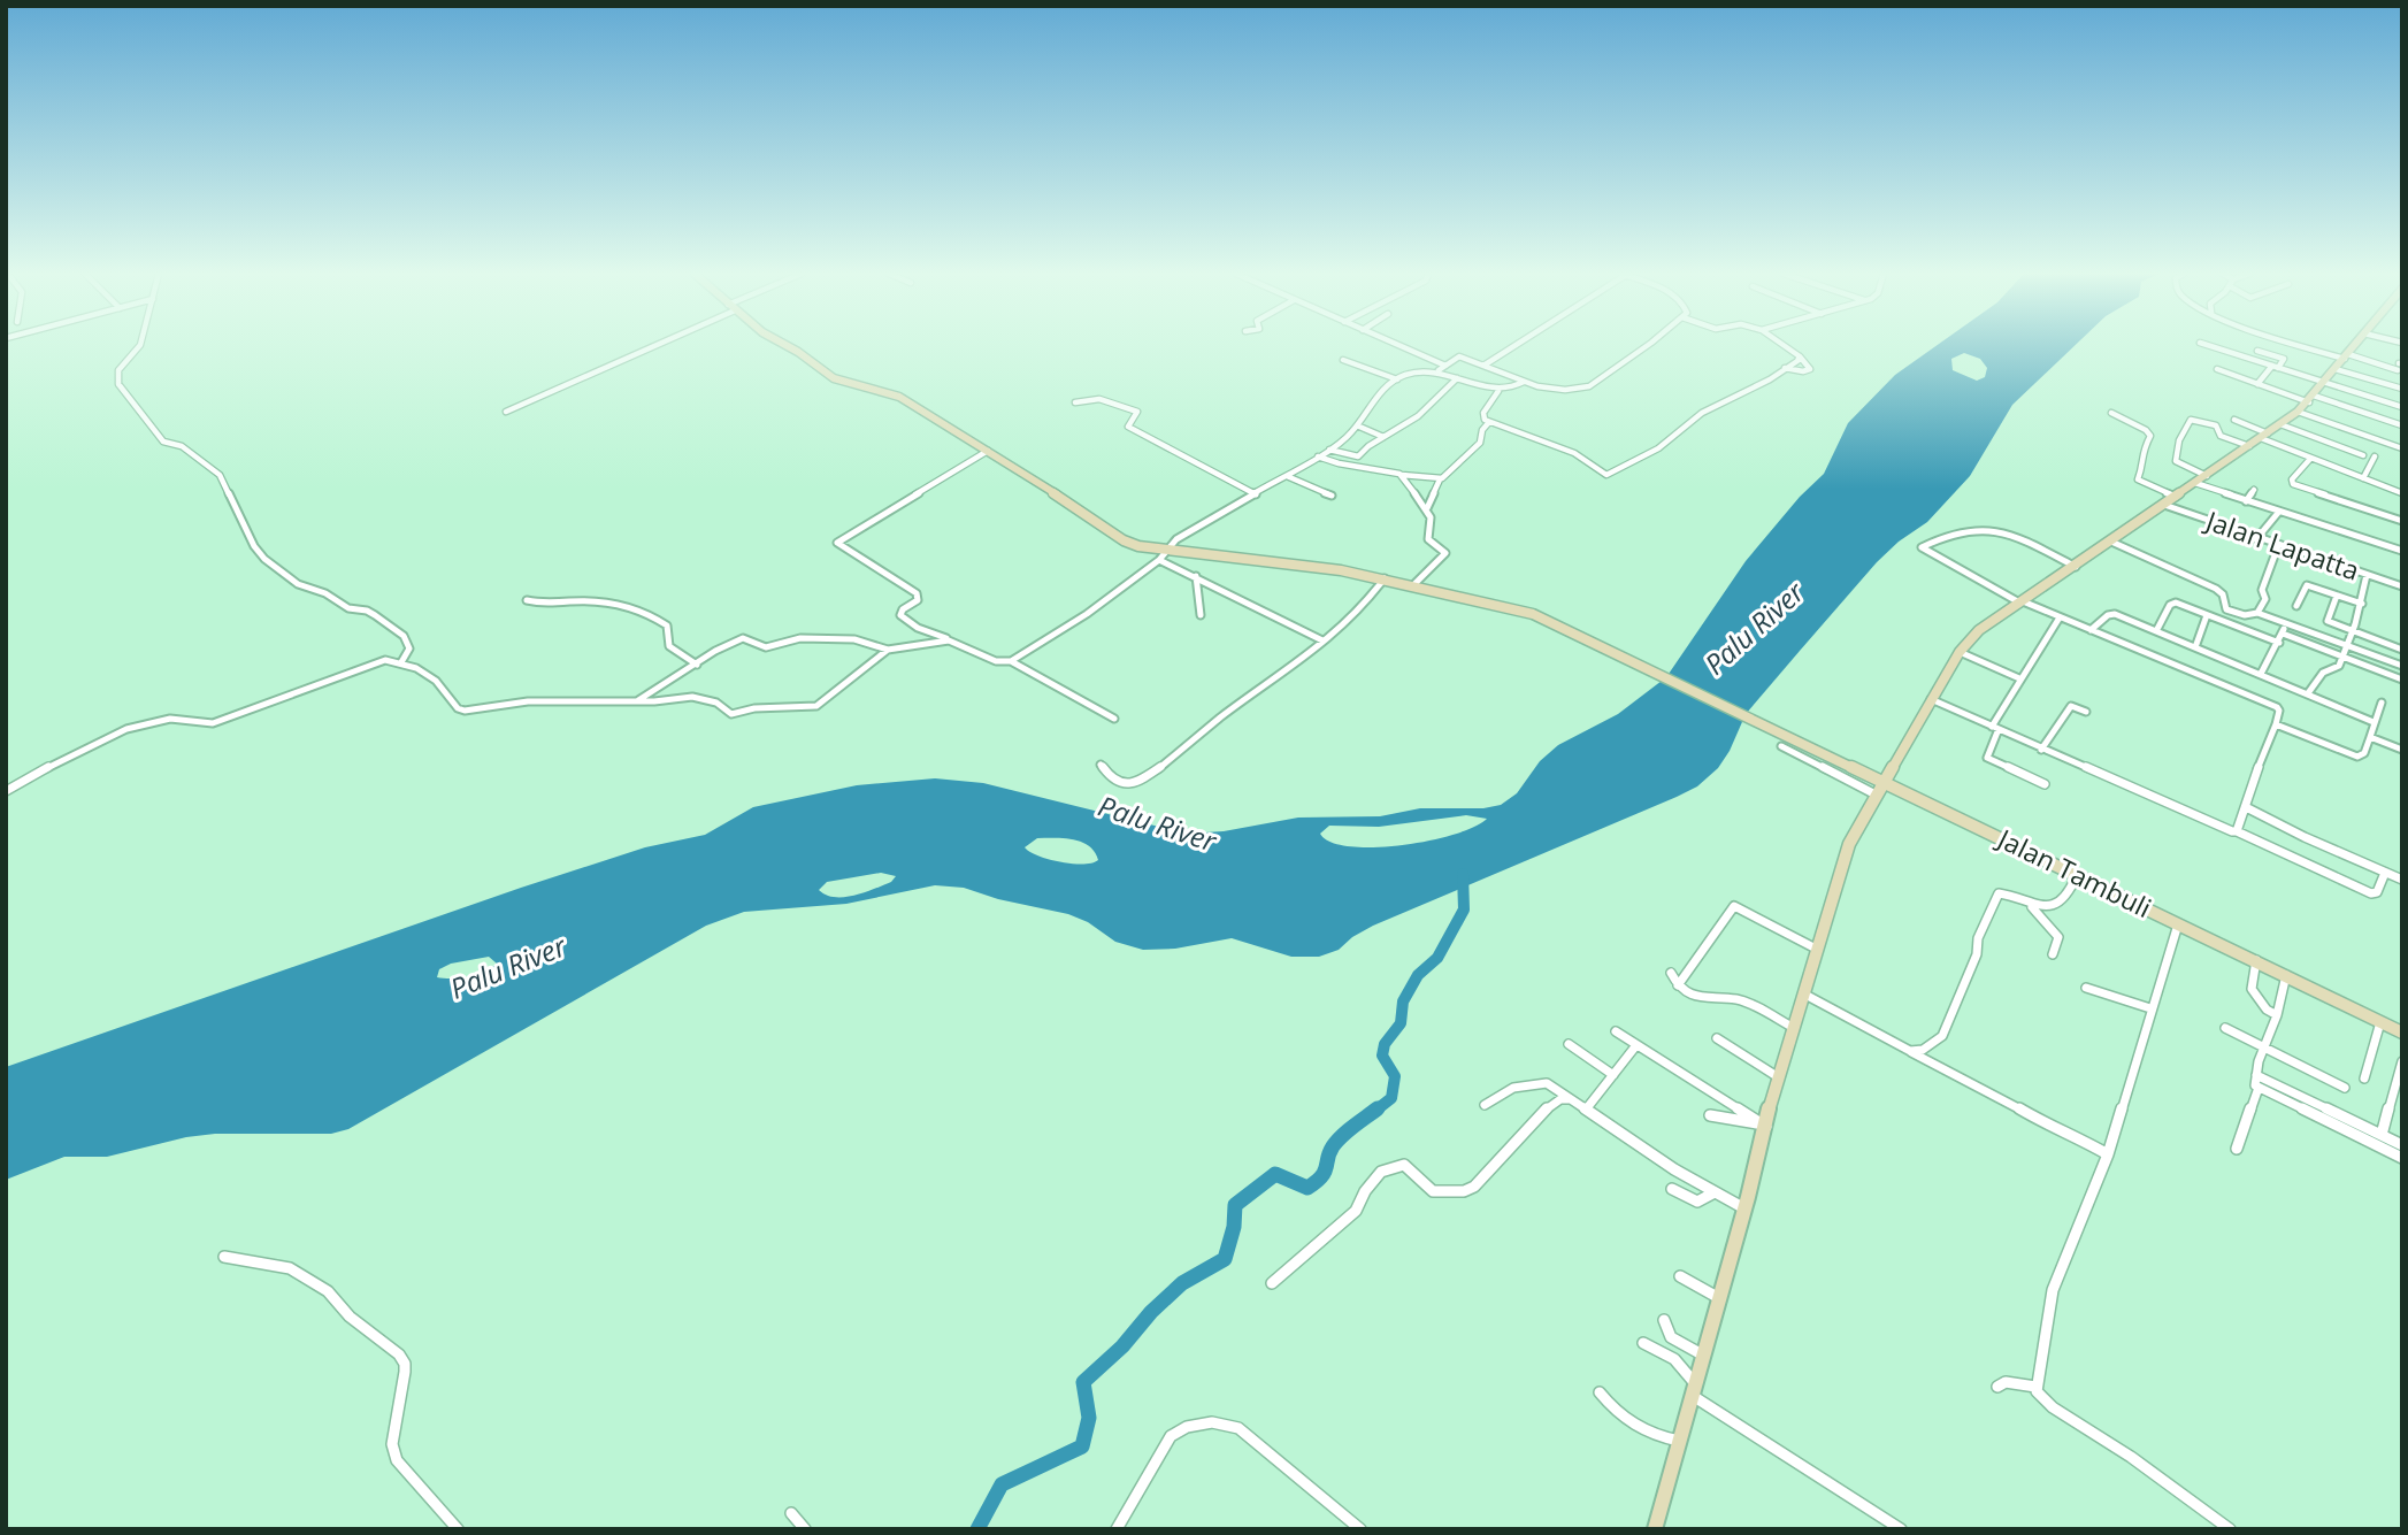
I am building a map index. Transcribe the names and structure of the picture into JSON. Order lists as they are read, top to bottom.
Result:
{
  "streets": {
    "street": ["Jalan Lapatta", "Jalan Tambuli"]
  },
  "water": ["Palu River"]
}
